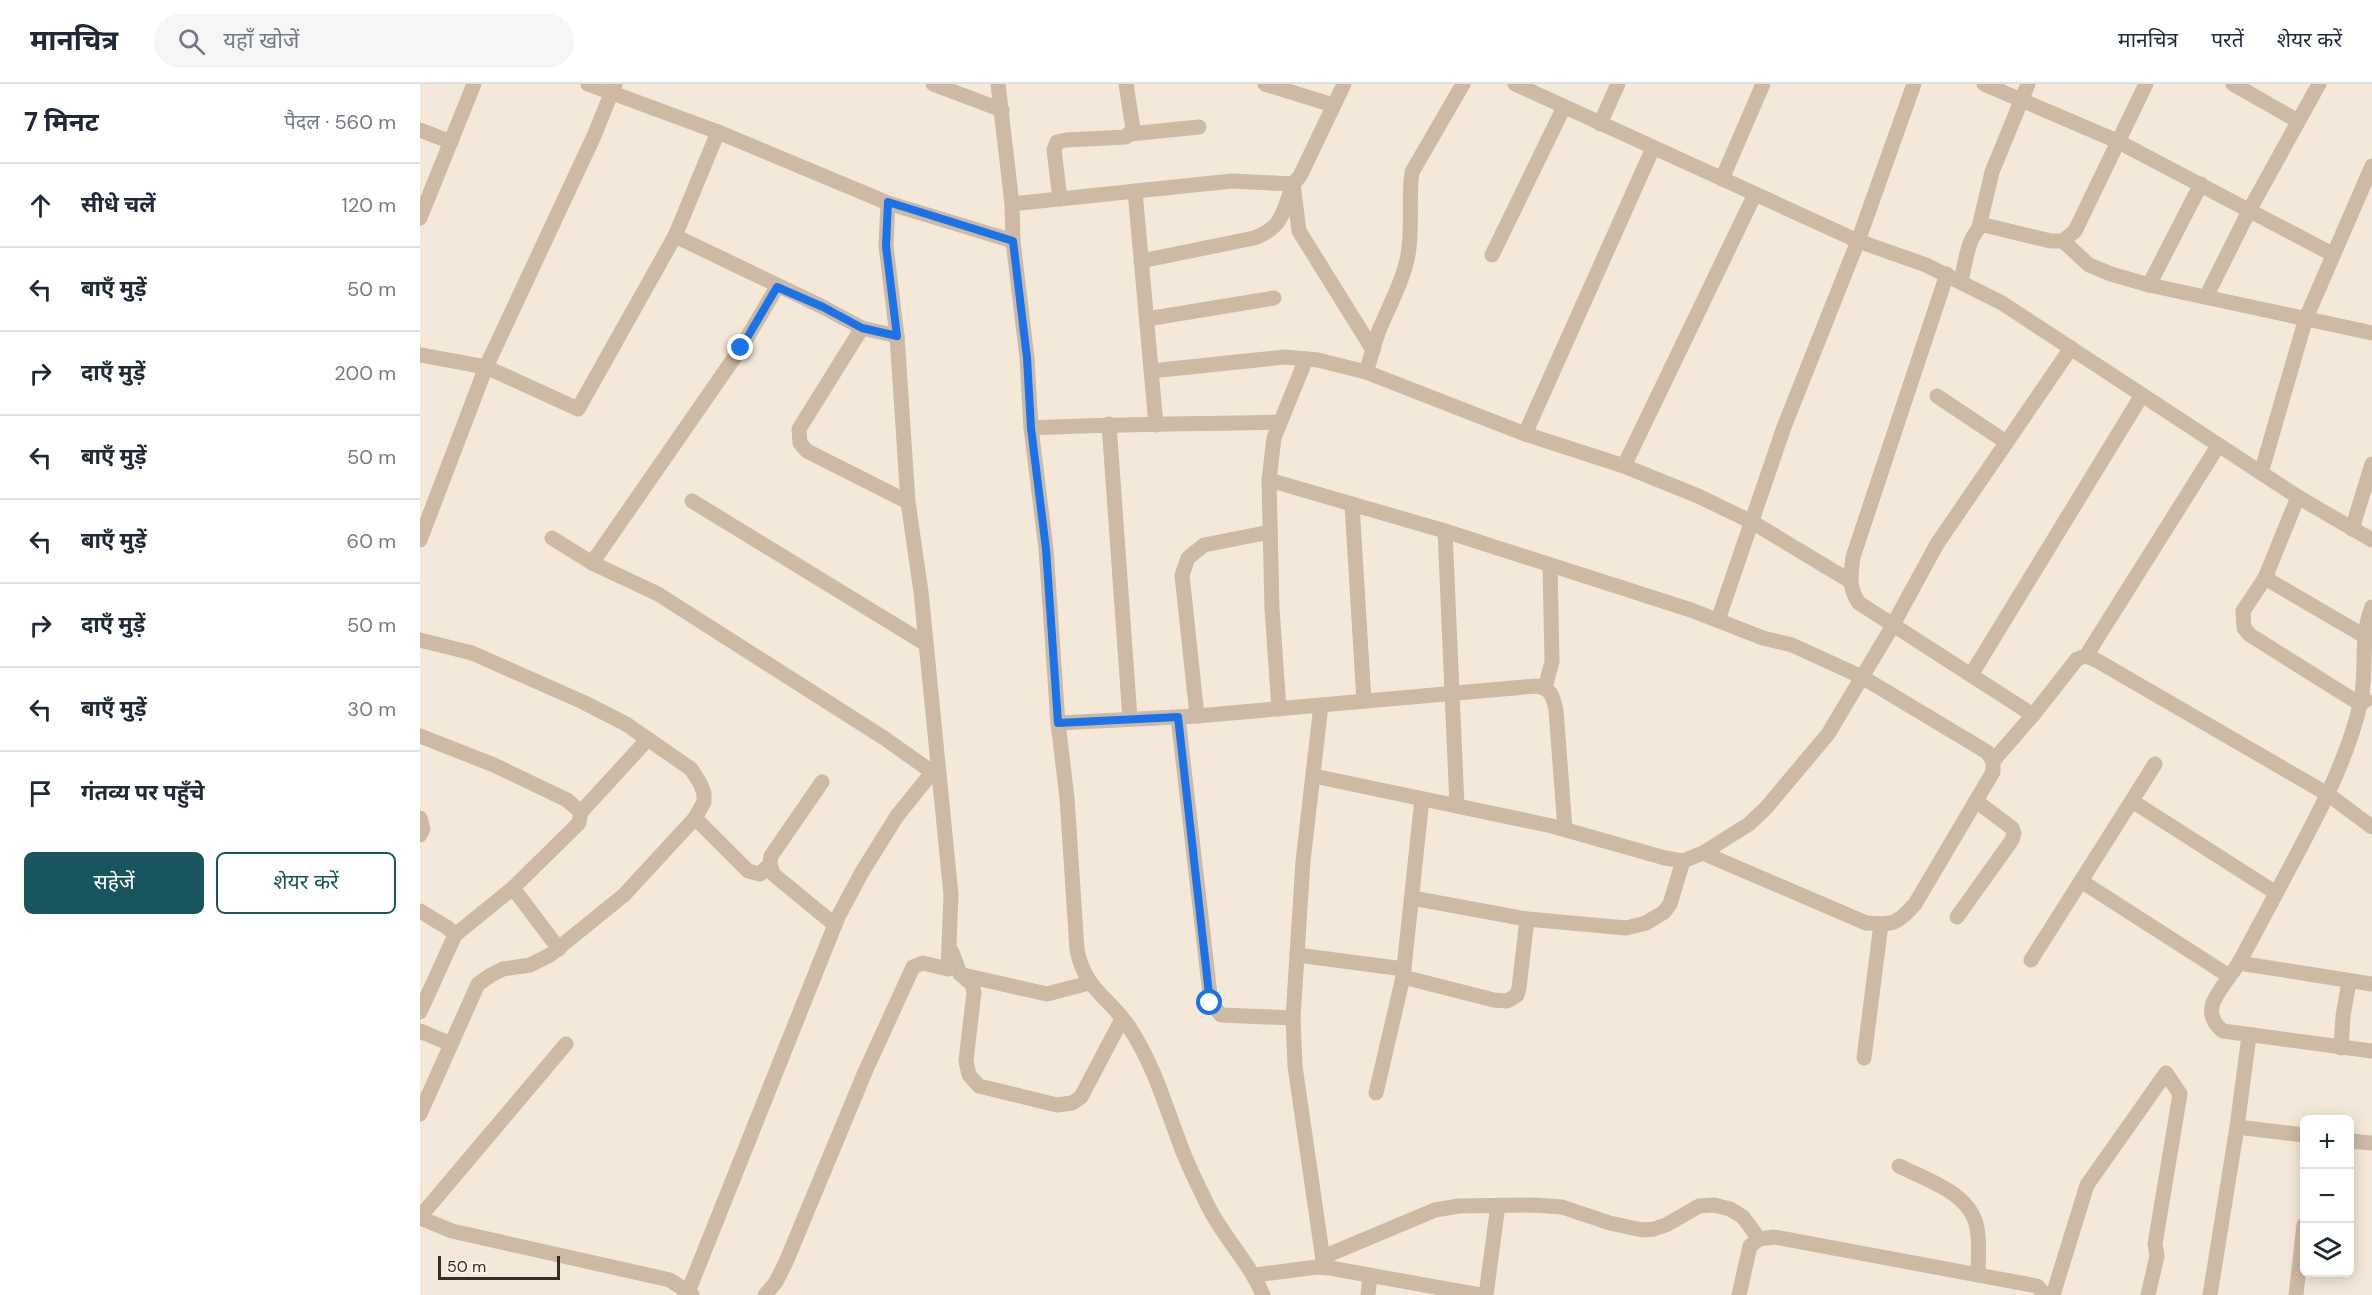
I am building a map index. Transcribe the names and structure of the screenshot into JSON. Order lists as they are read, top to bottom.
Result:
{
  "scale_bar": "50 m",
  "page": {
    "header": "मानचित्र",
    "search": "यहाँ खोजें",
    "nav": ["मानचित्र", "परतें", "शेयर करें"],
    "heading": ["7 मिनट", "पैदल · 560 m"],
    "list": [
      ["सीधे चलें", "120 m"],
      ["बाएँ मुड़ें", "50 m"],
      ["दाएँ मुड़ें", "200 m"],
      ["बाएँ मुड़ें", "50 m"],
      ["बाएँ मुड़ें", "60 m"],
      ["दाएँ मुड़ें", "50 m"],
      ["बाएँ मुड़ें", "30 m"],
      "गंतव्य पर पहुँचे"
    ],
    "buttons": ["सहेजें", "शेयर करें"],
    "map_buttons": ["+", "−"],
    "scale": "50 m"
  }
}
